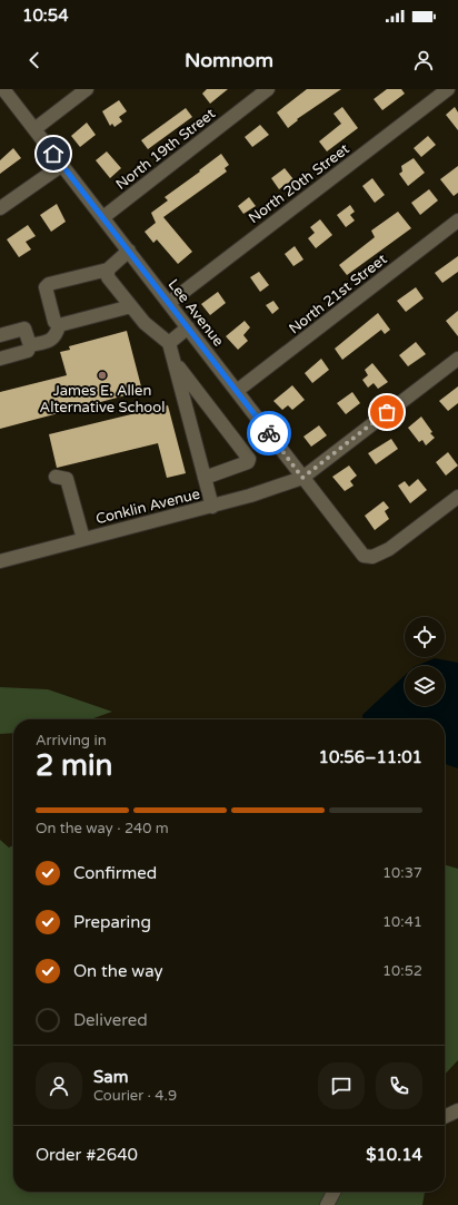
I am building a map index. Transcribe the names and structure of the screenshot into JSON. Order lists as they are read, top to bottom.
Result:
{
  "streets": {
    "street": [
      "North 19th Street",
      "North 20th Street",
      "North 21st Street",
      "Lee Avenue",
      "Conklin Avenue"
    ]
  },
  "crossings": [
    ["North 19th Street", "Lee Avenue"],
    ["North 20th Street", "Lee Avenue"],
    ["North 21st Street", "Lee Avenue"],
    ["Lee Avenue", "Conklin Avenue"]
  ],
  "places": ["James E. Allen Alternative School"],
  "page": {
    "status": "10:54",
    "header": "Nomnom",
    "heading": ["2 min", "Arriving in", "10:56–11:01"],
    "panel": [
      "Sam",
      "Courier · 4.9",
      "Order #2640",
      "$10.14"
    ],
    "bar": "On the way · 240 m",
    "list": [
      ["Confirmed", "10:37"],
      ["Preparing", "10:41"],
      ["On the way", "10:52"],
      "Delivered"
    ]
  }
}
